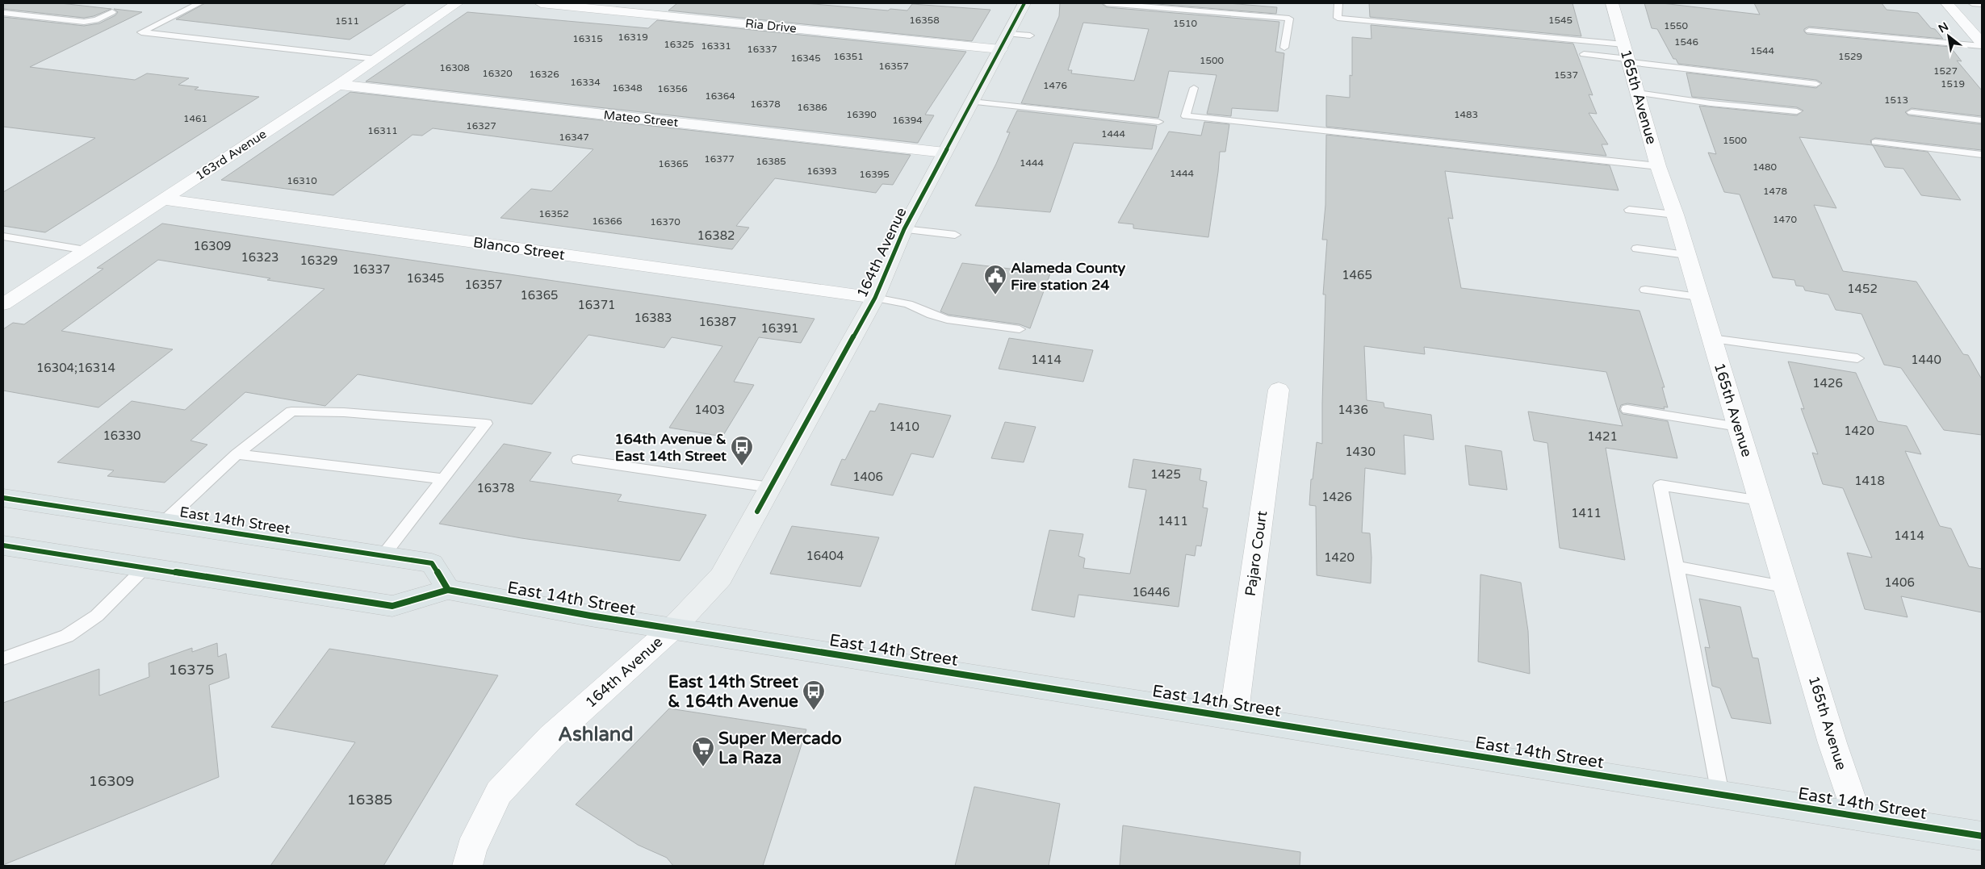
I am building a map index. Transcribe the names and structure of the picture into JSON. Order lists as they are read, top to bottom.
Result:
{
  "streets": {
    "main road": ["East 14th Street"],
    "street": [
      "Ria Drive",
      "165th Avenue",
      "Mateo Street",
      "163rd Avenue",
      "Blanco Street",
      "164th Avenue",
      "Pajaro Court"
    ]
  },
  "crossings": [
    ["Ria Drive", "164th Avenue"],
    ["165th Avenue", "East 14th Street"],
    ["Mateo Street", "163rd Avenue"],
    ["Mateo Street", "164th Avenue"],
    ["163rd Avenue", "Blanco Street"],
    ["Blanco Street", "164th Avenue"],
    ["164th Avenue", "East 14th Street"],
    ["East 14th Street", "Pajaro Court"]
  ],
  "districts": ["Ashland"],
  "places": {
    "public building": ["Alameda County Fire station 24"],
    "bus stop": ["164th Avenue & East 14th Street", "East 14th Street & 164th Avenue"],
    "supermarket": ["Super Mercado La Raza"]
  },
  "house_numbers": [
    "16358",
    "1545",
    "1511",
    "1510",
    "1550",
    "16319",
    "16315",
    "1546",
    "16325",
    "16331",
    "16337",
    "1544",
    "16351",
    "1529",
    "16345",
    "1500",
    "16357",
    "16308",
    "1527",
    "16320",
    "16326",
    "1537",
    "16334",
    "1519",
    "1476",
    "16348",
    "16356",
    "16364",
    "1513",
    "16378",
    "16386",
    "16390",
    "1483",
    "1461",
    "16394",
    "16327",
    "16311",
    "1444",
    "16347",
    "1500",
    "16377",
    "16385",
    "1444",
    "16365",
    "1480",
    "16393",
    "1444",
    "16395",
    "16310",
    "1478",
    "16352",
    "1470",
    "16366",
    "16370",
    "16382",
    "16309",
    "16323",
    "16329",
    "16337",
    "1465",
    "16345",
    "16357",
    "1452",
    "16365",
    "16371",
    "16383",
    "16387",
    "16391",
    "1414",
    "1440",
    "16304;16314",
    "1426",
    "1403",
    "1436",
    "1410",
    "1420",
    "16330",
    "1421",
    "1430",
    "1425",
    "1406",
    "1418",
    "16378",
    "1426",
    "1411",
    "1411",
    "1414",
    "16404",
    "1420",
    "1406",
    "16446",
    "16375",
    "16309",
    "16385"
  ],
  "north": "top left"
}
